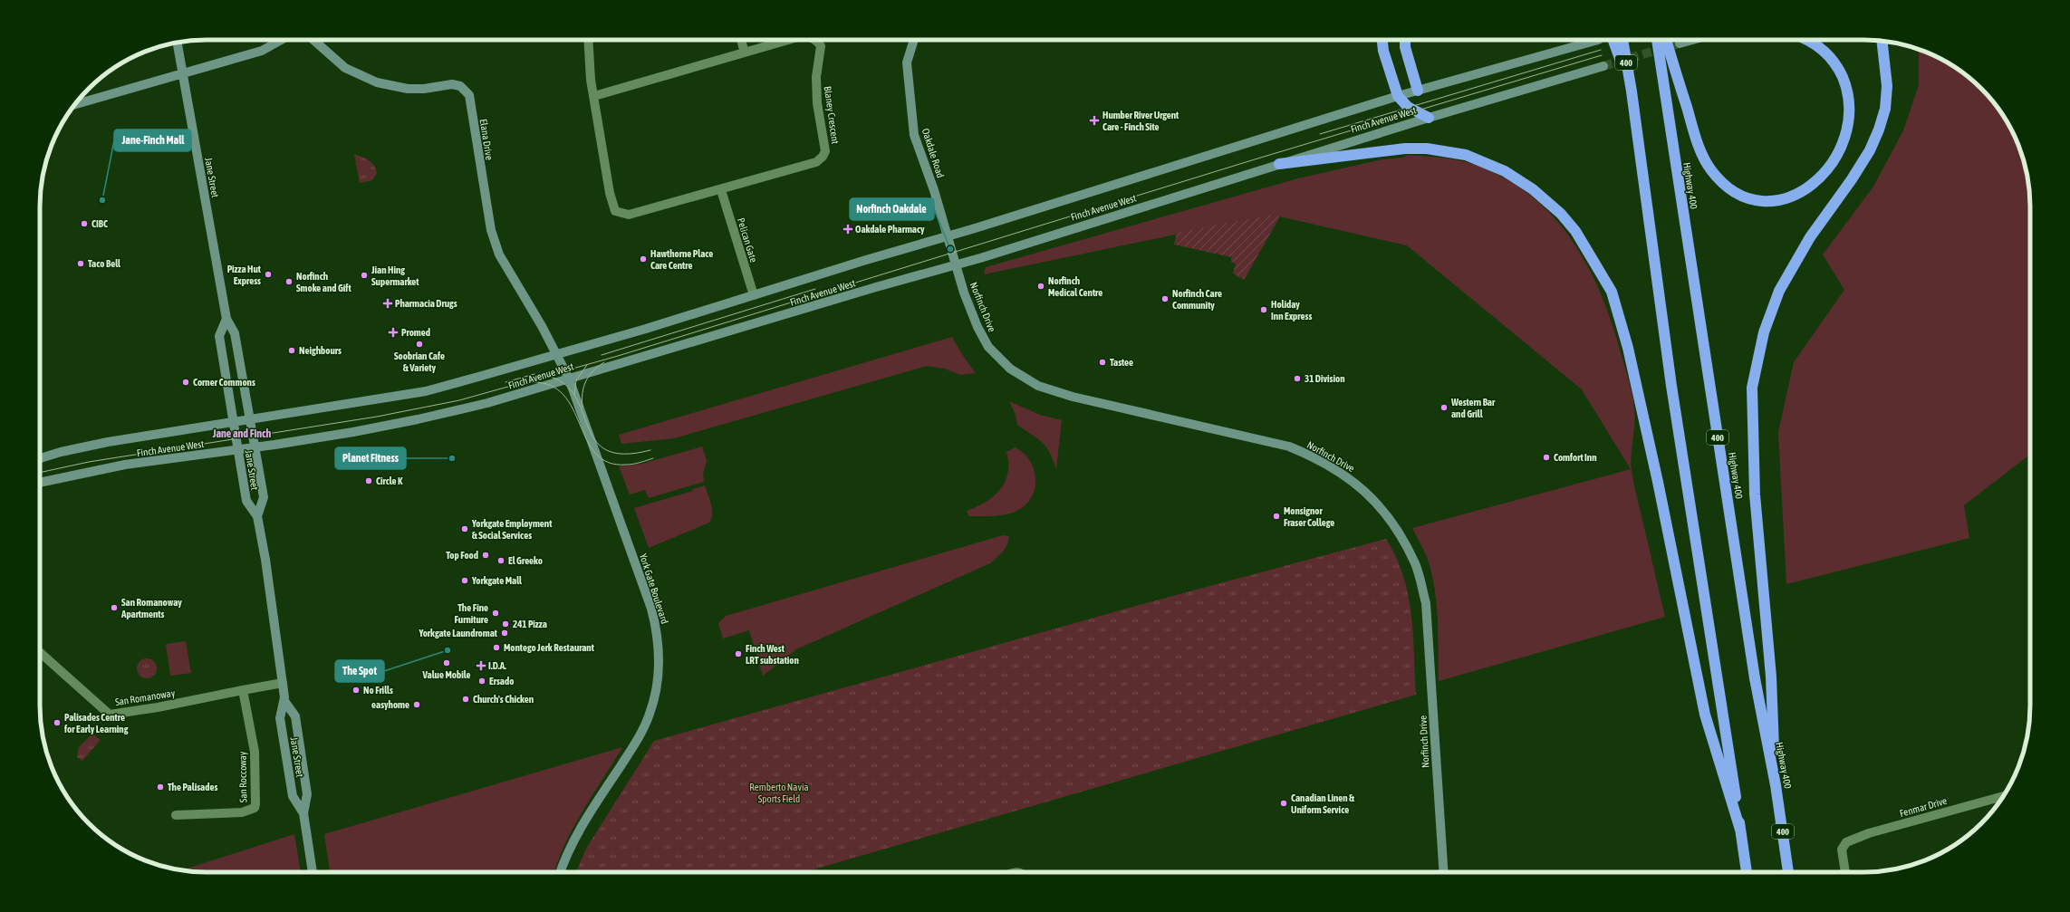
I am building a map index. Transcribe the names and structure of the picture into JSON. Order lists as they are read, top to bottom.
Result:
{
  "streets": {
    "highway": ["400", "Highway 400"],
    "main road": [
      "Finch Avenue West",
      "Elana Drive",
      "Oakdale Road",
      "Jane Street",
      "Norfinch Drive",
      "York Gate Boulevard"
    ],
    "street": [
      "Blaney Crescent",
      "Pelican Gate",
      "San Romanoway",
      "San Roccoway",
      "Fenmar Drive"
    ]
  },
  "crossings": [
    ["Blaney Crescent", "Pelican Gate"],
    ["Finch Avenue West", "Elana Drive"],
    ["Finch Avenue West", "Oakdale Road"],
    ["Finch Avenue West", "Jane Street"],
    ["Finch Avenue West", "Pelican Gate"],
    ["Finch Avenue West", "Norfinch Drive"],
    ["Finch Avenue West", "York Gate Boulevard"],
    ["Elana Drive", "York Gate Boulevard"],
    ["Oakdale Road", "Norfinch Drive"],
    ["Jane Street", "San Romanoway"],
    ["San Romanoway", "San Roccoway"]
  ],
  "districts": ["Jane and Finch"],
  "parks": ["Remberto Navia Sports Field"],
  "places": {
    "health": [
      "Humber River Urgent Care - Finch Site",
      "Oakdale Pharmacy",
      "Pharmacia Drugs",
      "Promed",
      "I.D.A."
    ],
    "other": [
      "Jane-Finch Mall",
      "CIBC",
      "Norfinch Oakdale",
      "Hawthorne Place Care Centre",
      "Taco Bell",
      "Pizza Hut Express",
      "Jian Hing Supermarket",
      "Norfinch Smoke and Gift",
      "Norfinch Medical Centre",
      "Norfinch Care Community",
      "Holiday Inn Express",
      "Soobrian Cafe & Variety",
      "Neighbours",
      "Tastee",
      "31 Division",
      "Corner Commons",
      "Western Bar and Grill",
      "Comfort Inn",
      "Planet Fitness",
      "Circle K",
      "Monsignor Fraser College",
      "Yorkgate Employment & Social Services",
      "Top Food",
      "El Greeko",
      "Yorkgate Mall",
      "San Romanoway Apartments",
      "The Fine Furniture",
      "241 Pizza",
      "Yorkgate Laundromat",
      "Montego Jerk Restaurant",
      "The Spot",
      "Finch West LRT substation",
      "Value Mobile",
      "Ersado",
      "No Frills",
      "Church's Chicken",
      "easyhome",
      "Palisades Centre for Early Learning",
      "The Palisades",
      "Canadian Linen & Uniform Service"
    ]
  }
}
